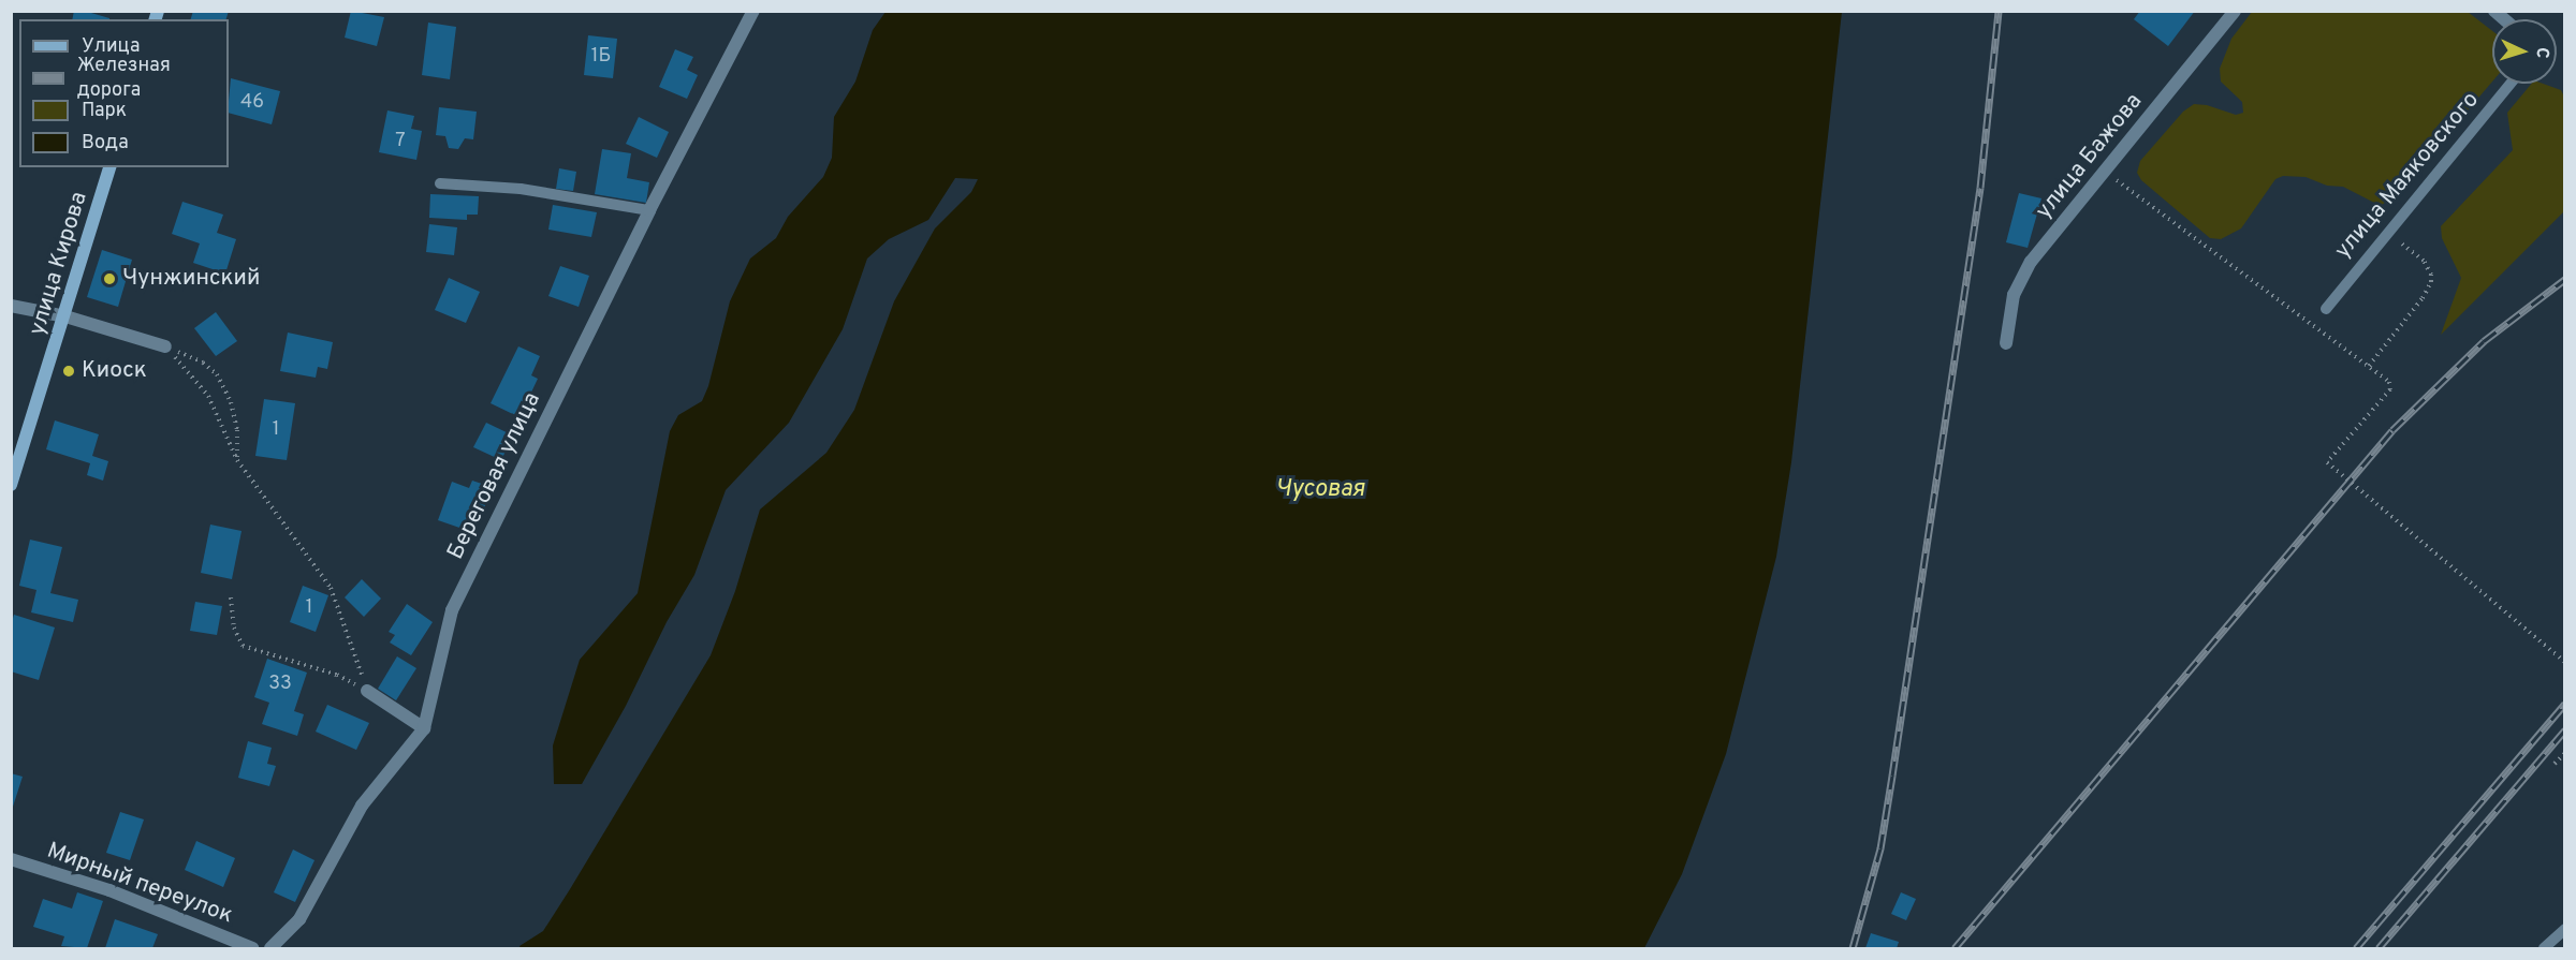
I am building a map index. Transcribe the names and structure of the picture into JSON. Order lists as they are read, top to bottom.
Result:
{
  "streets": {
    "street": [
      "улица Бажова",
      "улица Кирова",
      "Береговая улица",
      "Мирный переулок"
    ],
    "lane": ["улица Маяковского"]
  },
  "water": ["Чусовая"],
  "places": ["Чунжинский", "Киоск"],
  "house_numbers": [
    "1Б",
    "46",
    "7",
    "1",
    "1",
    "33"
  ],
  "legend": [
    "Улица",
    "Железная дорога",
    "Парк",
    "Вода"
  ],
  "north": "right"
}
